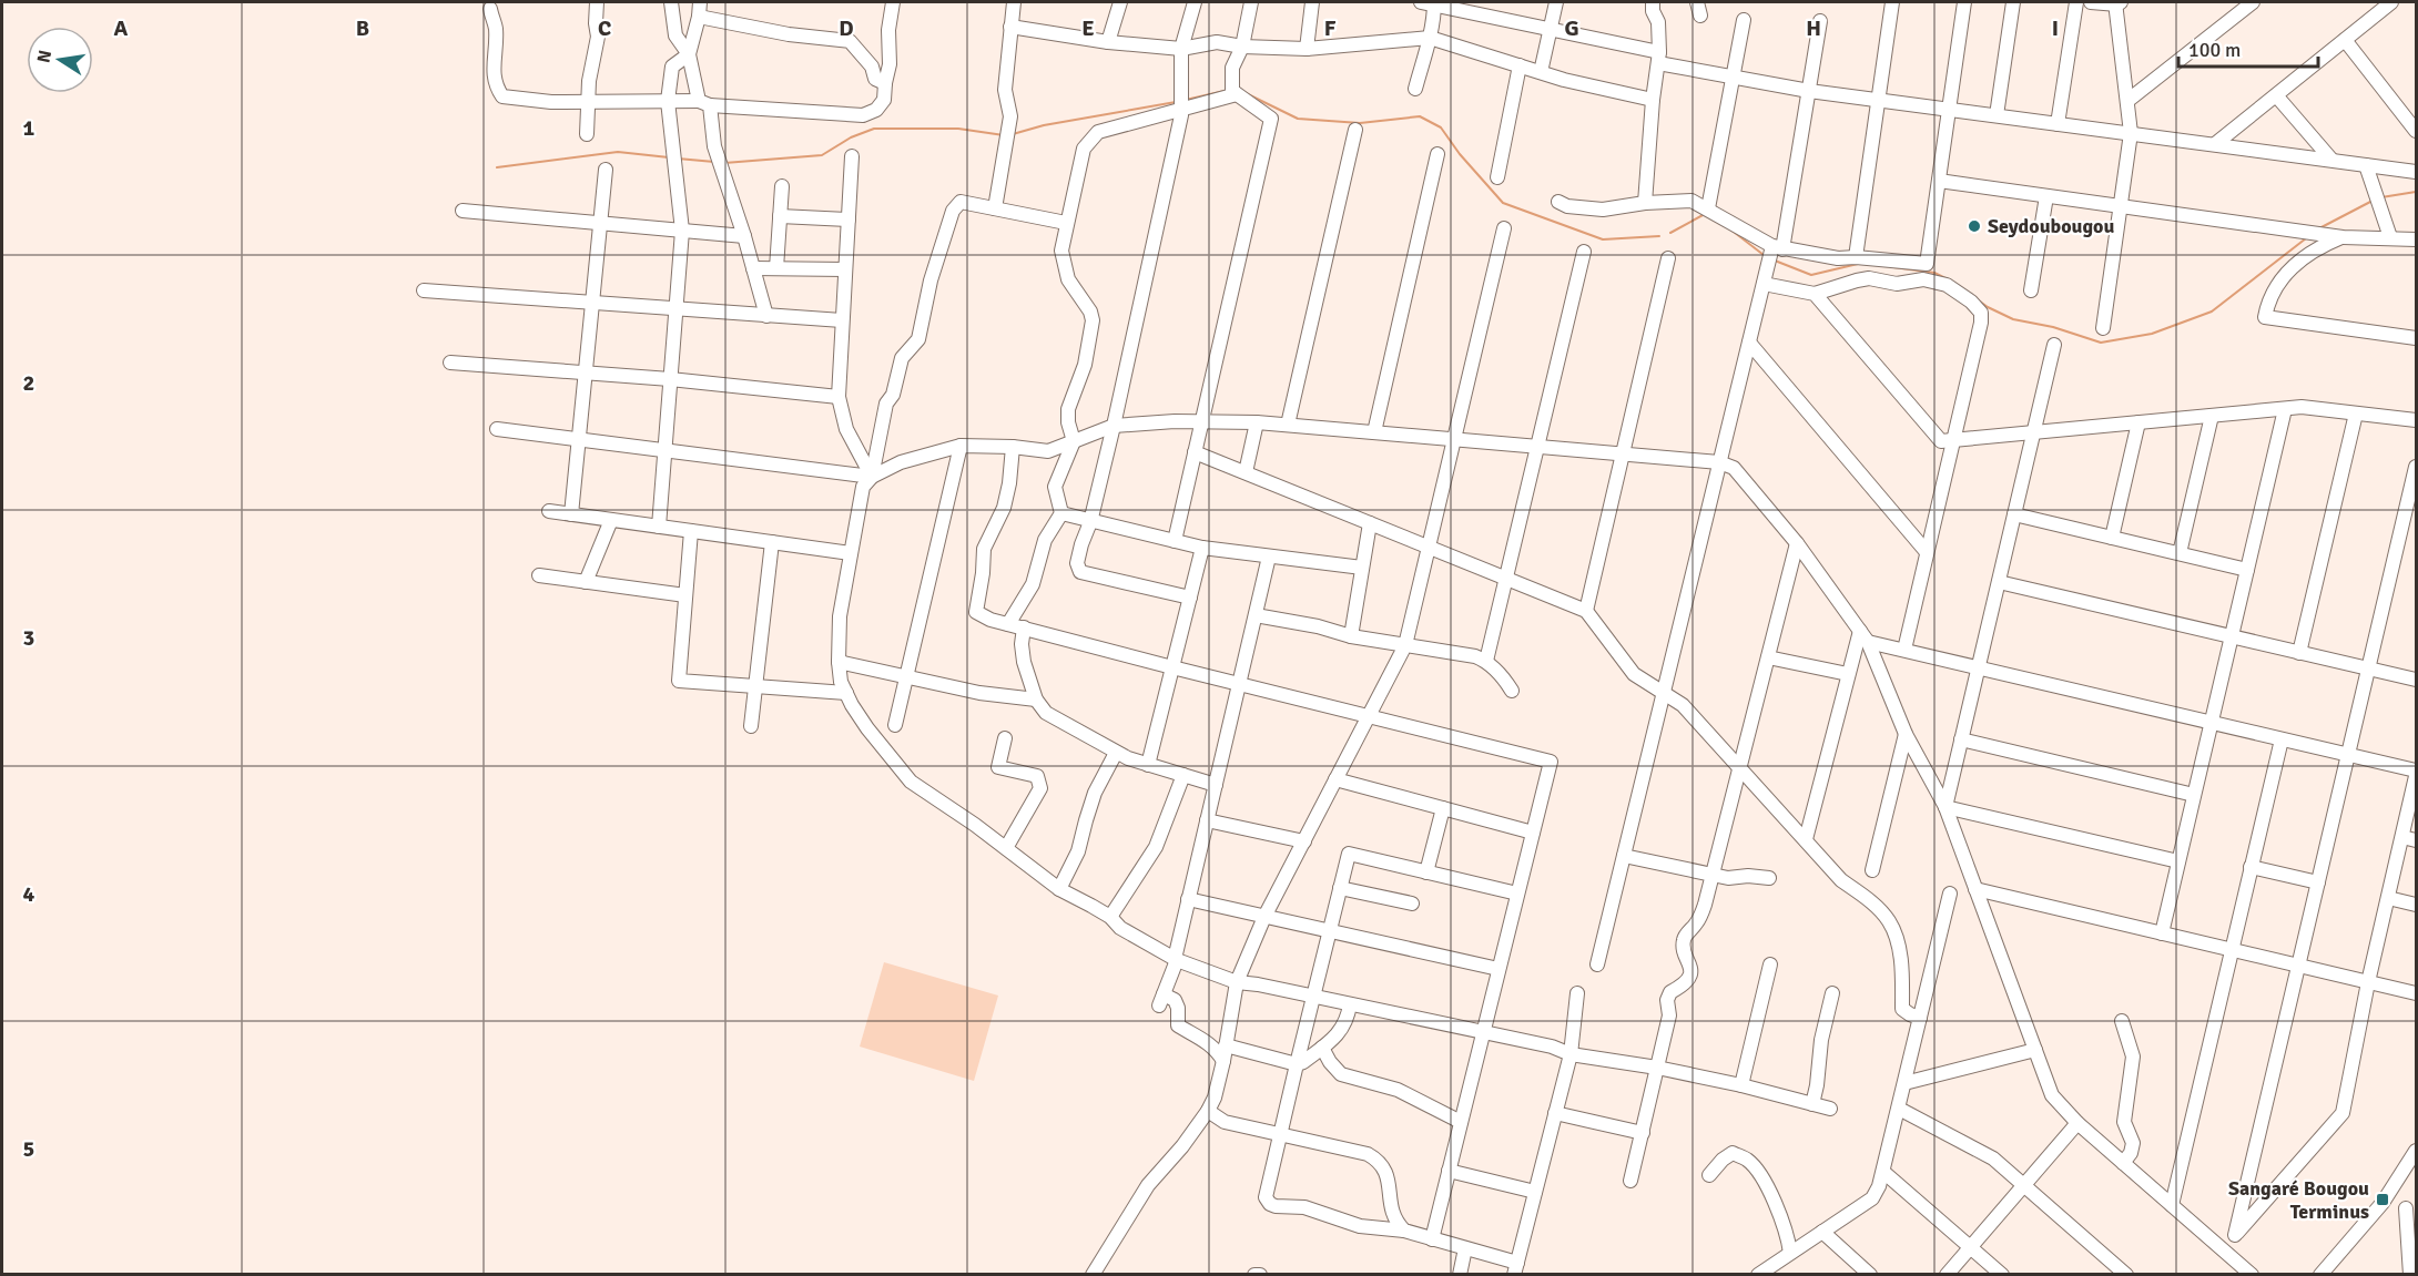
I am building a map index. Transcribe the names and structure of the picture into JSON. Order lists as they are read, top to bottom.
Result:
{
  "places": {
    "other": ["Seydoubougou"],
    "transit": ["Sangaré Bougou Terminus"]
  },
  "scale_bar": "100 m",
  "north": "left",
  "grid": {
    "columns": [
      "A",
      "B",
      "C",
      "D",
      "E",
      "F",
      "G",
      "H",
      "I"
    ],
    "rows": [
      "1",
      "2",
      "3",
      "4",
      "5"
    ]
  }
}
